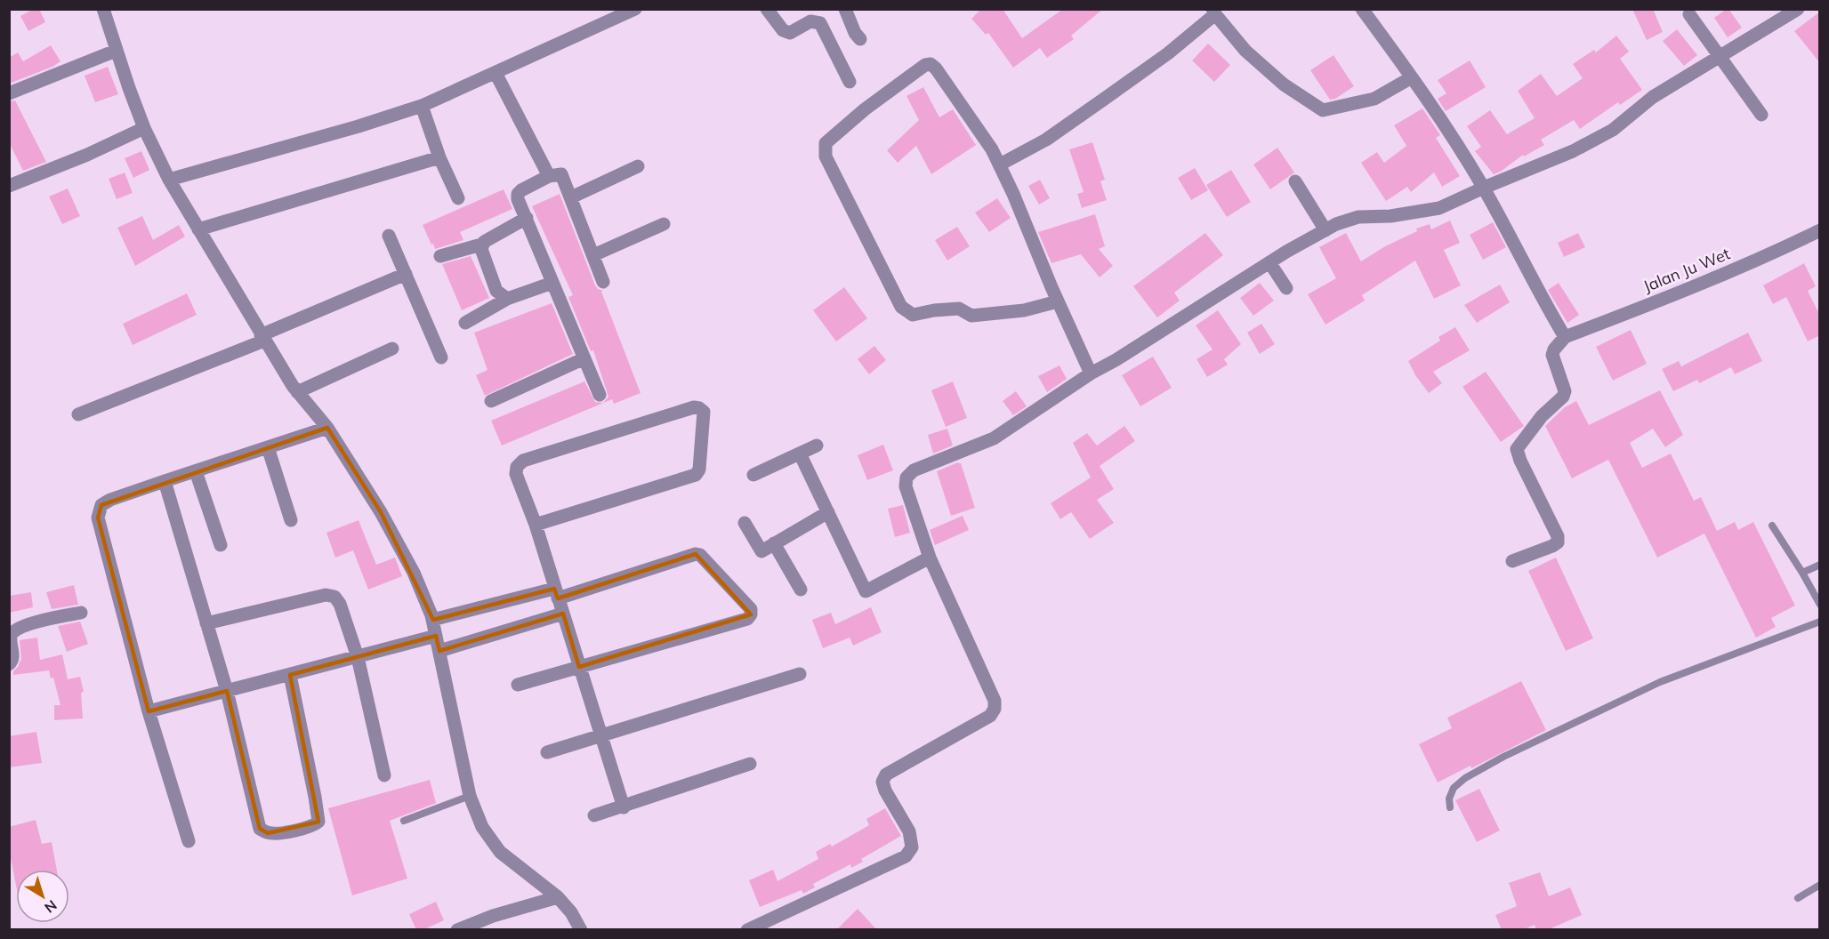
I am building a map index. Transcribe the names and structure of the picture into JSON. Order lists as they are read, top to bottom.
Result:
{
  "streets": {
    "street": ["Jalan Ju Wet"]
  },
  "north": "bottom right"
}
